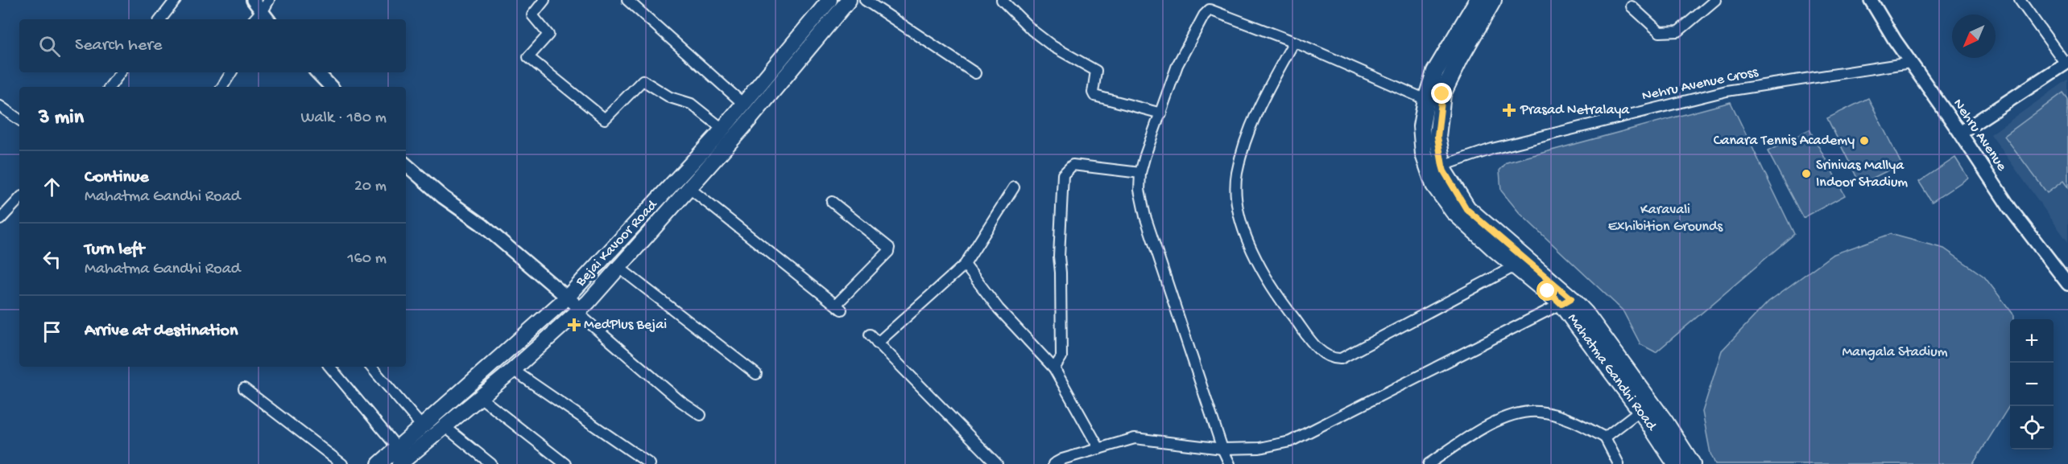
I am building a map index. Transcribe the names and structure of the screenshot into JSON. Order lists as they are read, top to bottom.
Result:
{
  "streets": {
    "main road": ["Bejai Kavoor Road", "Mahatma Gandhi Road"],
    "street": ["Nehru Avenue Cross", "Nehru Avenue"]
  },
  "crossings": [
    ["Nehru Avenue Cross", "Nehru Avenue"],
    ["Nehru Avenue Cross", "Mahatma Gandhi Road"]
  ],
  "parks": ["Karavali Exhibition Grounds", "Mangala Stadium"],
  "places": {
    "health": ["Prasad Netralaya", "MedPlus Bejai"],
    "other": ["Canara Tennis Academy", "Srinivas Mallya Indoor Stadium"]
  },
  "north": "bottom left",
  "page": {
    "search": "Search here",
    "heading": ["3 min", "Walk · 180 m"],
    "list": [
      ["Continue", "Mahatma Gandhi Road", "20 m"],
      ["Turn left", "Mahatma Gandhi Road", "160 m"],
      "Arrive at destination"
    ],
    "map_buttons": ["+", "−"]
  }
}
